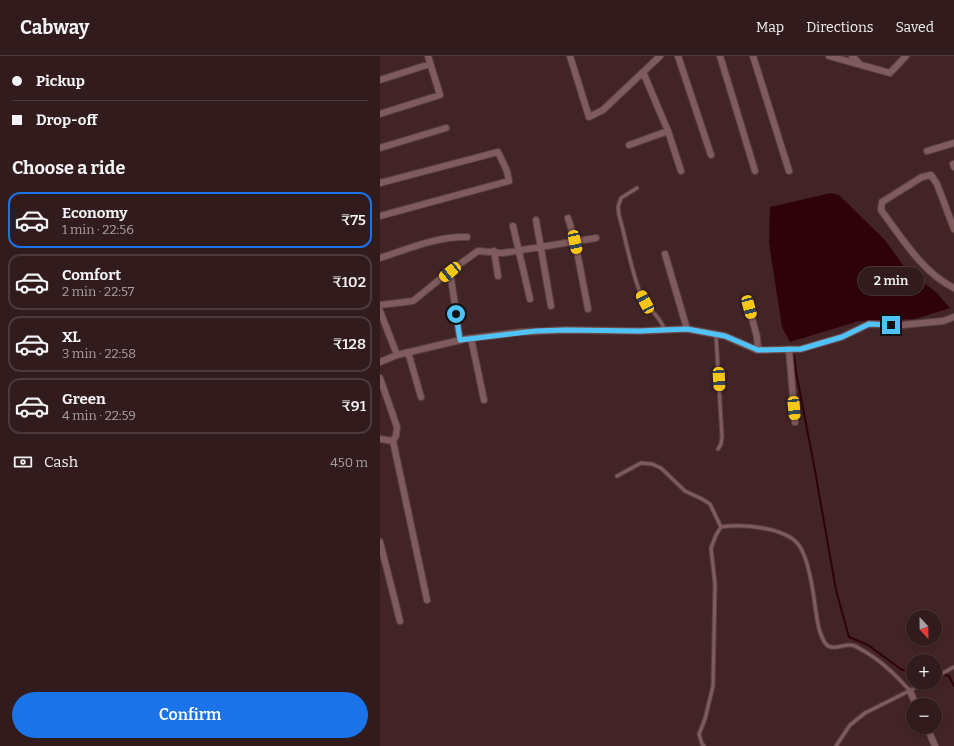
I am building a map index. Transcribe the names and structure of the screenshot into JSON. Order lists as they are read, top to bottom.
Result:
{
  "north": "bottom",
  "page": {
    "header": "Cabway",
    "nav": ["Map", "Directions", "Saved"],
    "banner": ["Pickup", "Drop-off"],
    "heading": "Choose a ride",
    "list": [
      {
        "name": "Economy",
        "note": "1 min · 22:56",
        "value": "₹75"
      },
      {
        "name": "Comfort",
        "note": "2 min · 22:57",
        "value": "₹102"
      },
      {
        "name": "XL",
        "note": "3 min · 22:58",
        "value": "₹128"
      },
      {
        "name": "Green",
        "note": "4 min · 22:59",
        "value": "₹91"
      }
    ],
    "bubble": "2 min",
    "pay": ["Cash", "450 m"],
    "map_buttons": ["+", "−"],
    "buttons": "Confirm"
  }
}
